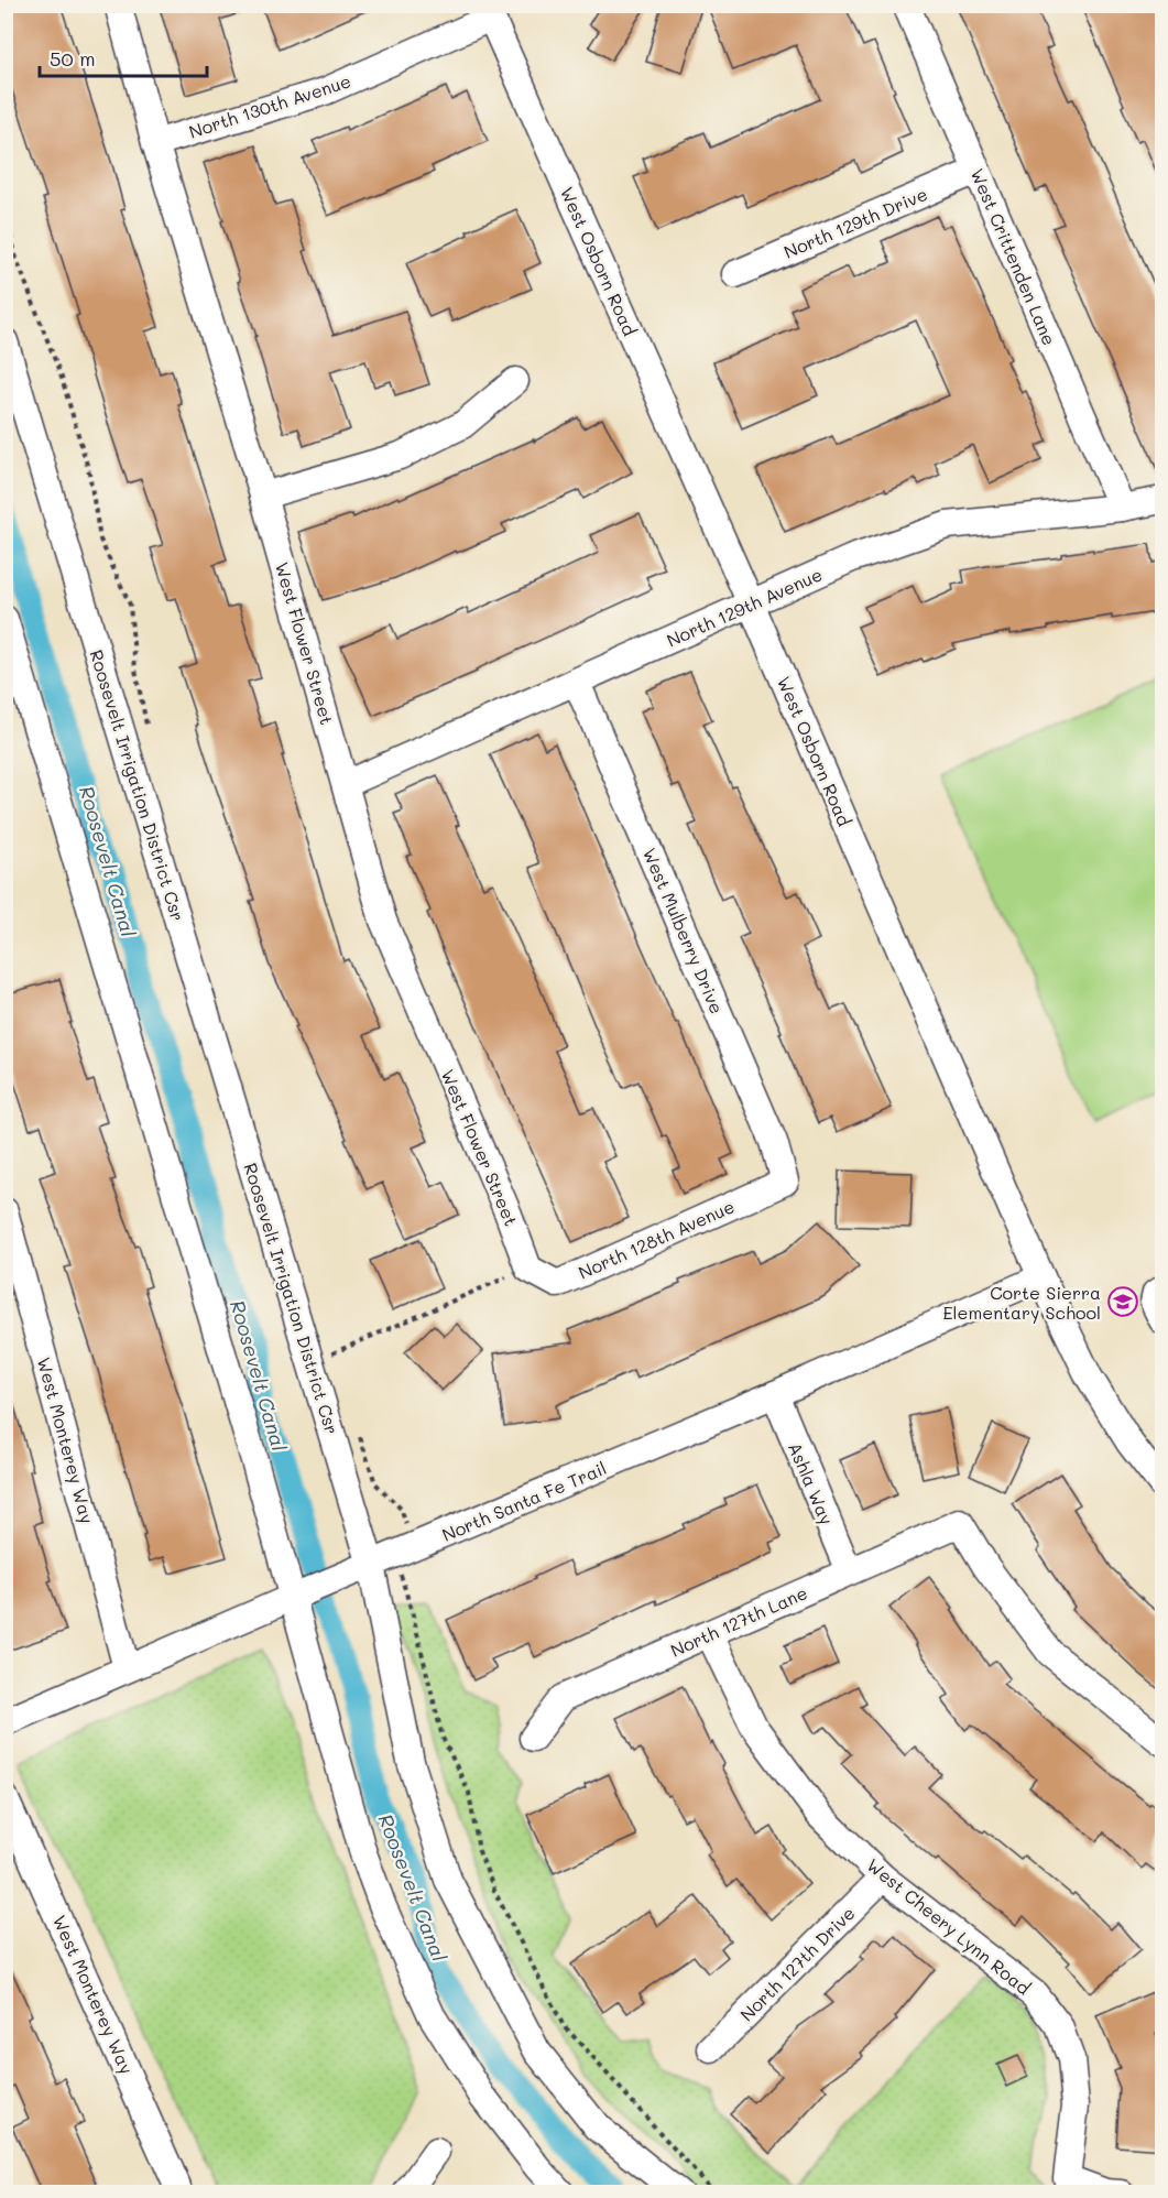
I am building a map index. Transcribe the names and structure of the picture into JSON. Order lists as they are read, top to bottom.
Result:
{
  "streets": {
    "street": [
      "North 130th Avenue",
      "North 129th Drive",
      "West Crittenden Lane",
      "West Osborn Road",
      "North 129th Avenue",
      "West Flower Street",
      "Roosevelt Irrigation District Csr",
      "West Mulberry Drive",
      "North 128th Avenue",
      "West Monterey Way",
      "Ashla Way",
      "North Santa Fe Trail",
      "North 127th Lane",
      "West Cheery Lynn Road",
      "North 127th Drive"
    ]
  },
  "crossings": [
    ["North 130th Avenue", "West Osborn Road"],
    ["North 130th Avenue", "West Flower Street"],
    ["North 129th Drive", "West Crittenden Lane"],
    ["West Crittenden Lane", "North 129th Avenue"],
    ["West Osborn Road", "North 129th Avenue"],
    ["West Osborn Road", "North Santa Fe Trail"],
    ["North 129th Avenue", "West Flower Street"],
    ["North 129th Avenue", "West Mulberry Drive"],
    ["West Flower Street", "North 128th Avenue"],
    ["Roosevelt Irrigation District Csr", "North Santa Fe Trail"],
    ["West Mulberry Drive", "North 128th Avenue"],
    ["West Monterey Way", "North Santa Fe Trail"],
    ["Ashla Way", "North Santa Fe Trail"],
    ["Ashla Way", "North 127th Lane"],
    ["North 127th Lane", "West Cheery Lynn Road"],
    ["West Cheery Lynn Road", "North 127th Drive"]
  ],
  "water": ["Roosevelt Canal"],
  "places": {
    "school or university": ["Corte Sierra Elementary School"]
  },
  "scale_bar": "50 m"
}
